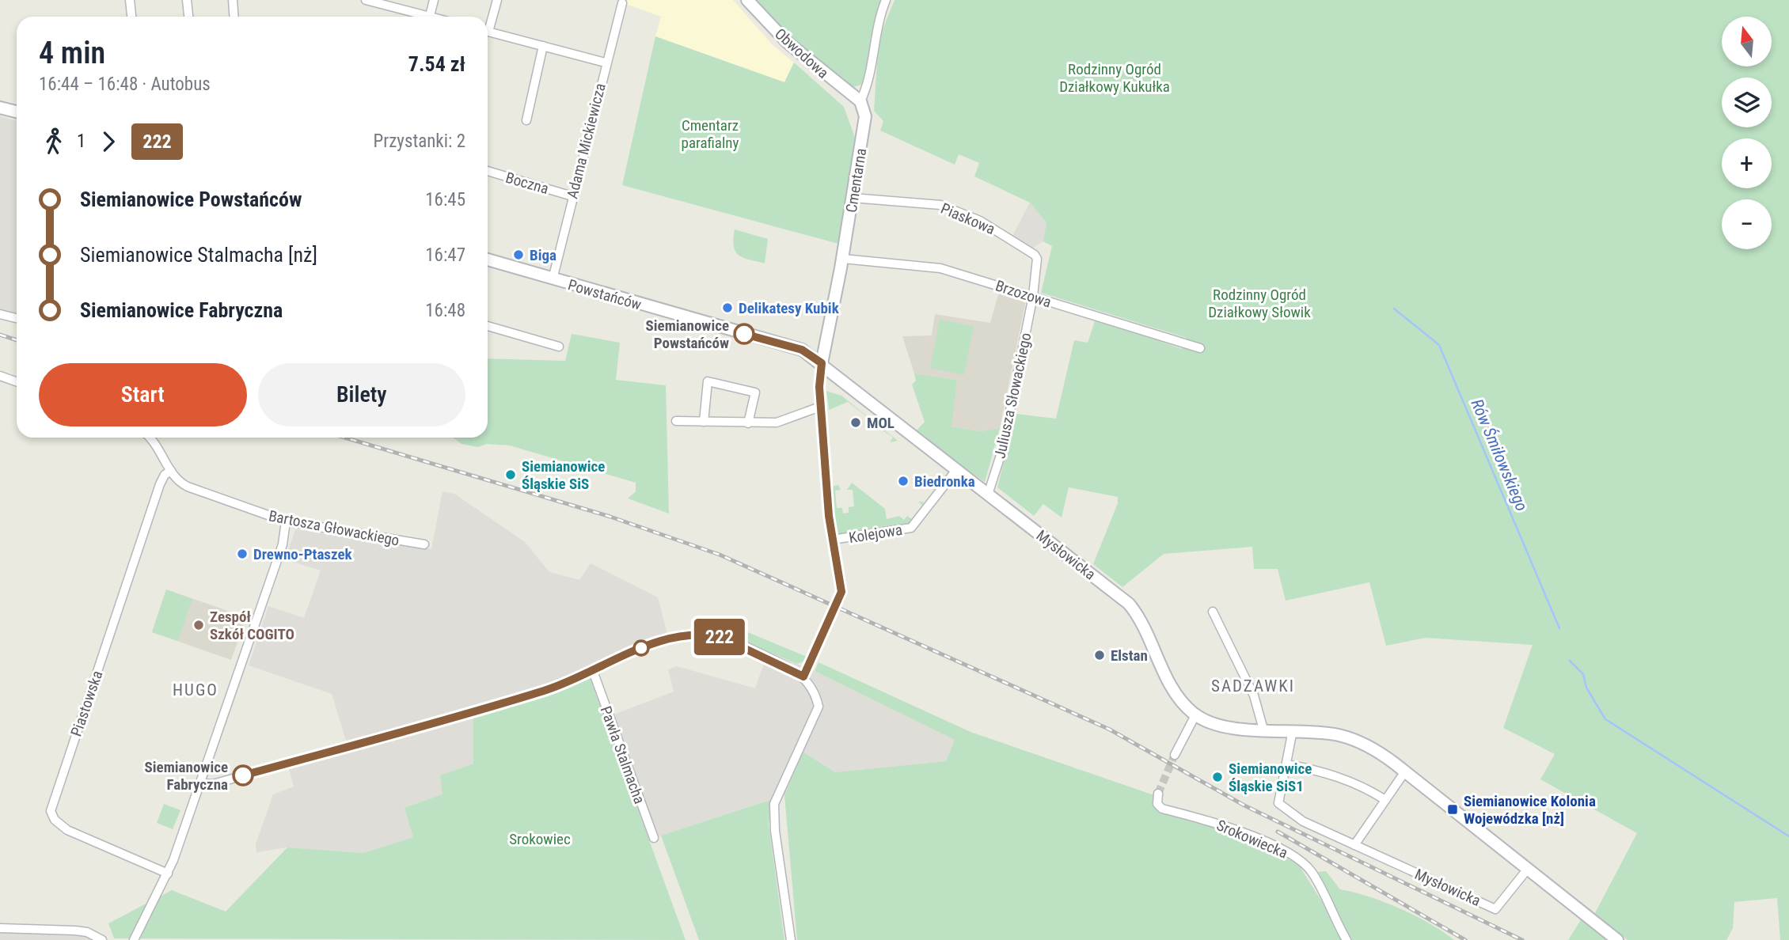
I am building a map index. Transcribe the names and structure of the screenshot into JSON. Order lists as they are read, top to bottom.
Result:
{
  "streets": {
    "street": [
      "Obwodowa",
      "Adama Mickiewicza",
      "Cmentarna",
      "Boczna",
      "Piaskowa",
      "Brzozowa",
      "Powstańców",
      "Juliusza Słowackiego",
      "Bartosza Głowackiego",
      "Kolejowa",
      "Mysłowicka",
      "Piastowska",
      "Pawła Stalmacha",
      "Srokowiecka"
    ]
  },
  "crossings": [
    ["Obwodowa", "Cmentarna"],
    ["Adama Mickiewicza", "Boczna"],
    ["Adama Mickiewicza", "Powstańców"],
    ["Cmentarna", "Piaskowa"],
    ["Cmentarna", "Brzozowa"],
    ["Cmentarna", "Powstańców"],
    ["Cmentarna", "Mysłowicka"],
    ["Piaskowa", "Brzozowa"],
    ["Piaskowa", "Juliusza Słowackiego"],
    ["Brzozowa", "Juliusza Słowackiego"],
    ["Powstańców", "Mysłowicka"],
    ["Juliusza Słowackiego", "Mysłowicka"],
    ["Bartosza Głowackiego", "Piastowska"],
    ["Kolejowa", "Mysłowicka"]
  ],
  "districts": ["SADZAWKI", "HUGO"],
  "water": ["Rów Śmiłowskiego"],
  "parks": [
    "Rodzinny Ogród Działkowy Kukułka",
    "Cmentarz parafialny",
    "Rodzinny Ogród Działkowy Słowik",
    "Srokowiec"
  ],
  "places": {
    "other": [
      "Biga",
      "Delikatesy Kubik",
      "Siemianowice Powstańców",
      "MOL",
      "Siemianowice Śląskie SiS",
      "Biedronka",
      "Drewno-Ptaszek",
      "Zespół Szkół COGITO",
      "Elstan",
      "Siemianowice Fabryczna",
      "Siemianowice Śląskie SiS1"
    ],
    "transit": ["Siemianowice Kolonia Wojewódzka [nż]"]
  },
  "lines": ["bus line 222"],
  "north": "top",
  "page": {
    "on_map": "222",
    "map_buttons": ["+", "−"],
    "heading": ["4 min", "16:44 – 16:48 · Autobus", "7.54 zł"],
    "legs": ["1", "222", "Przystanki: 2"],
    "list": [
      {
        "name": "Siemianowice Powstańców",
        "value": "16:45"
      },
      {
        "name": "Siemianowice Stalmacha [nż]",
        "value": "16:47"
      },
      {
        "name": "Siemianowice Fabryczna",
        "value": "16:48"
      }
    ],
    "buttons": ["Start", "Bilety"]
  }
}
